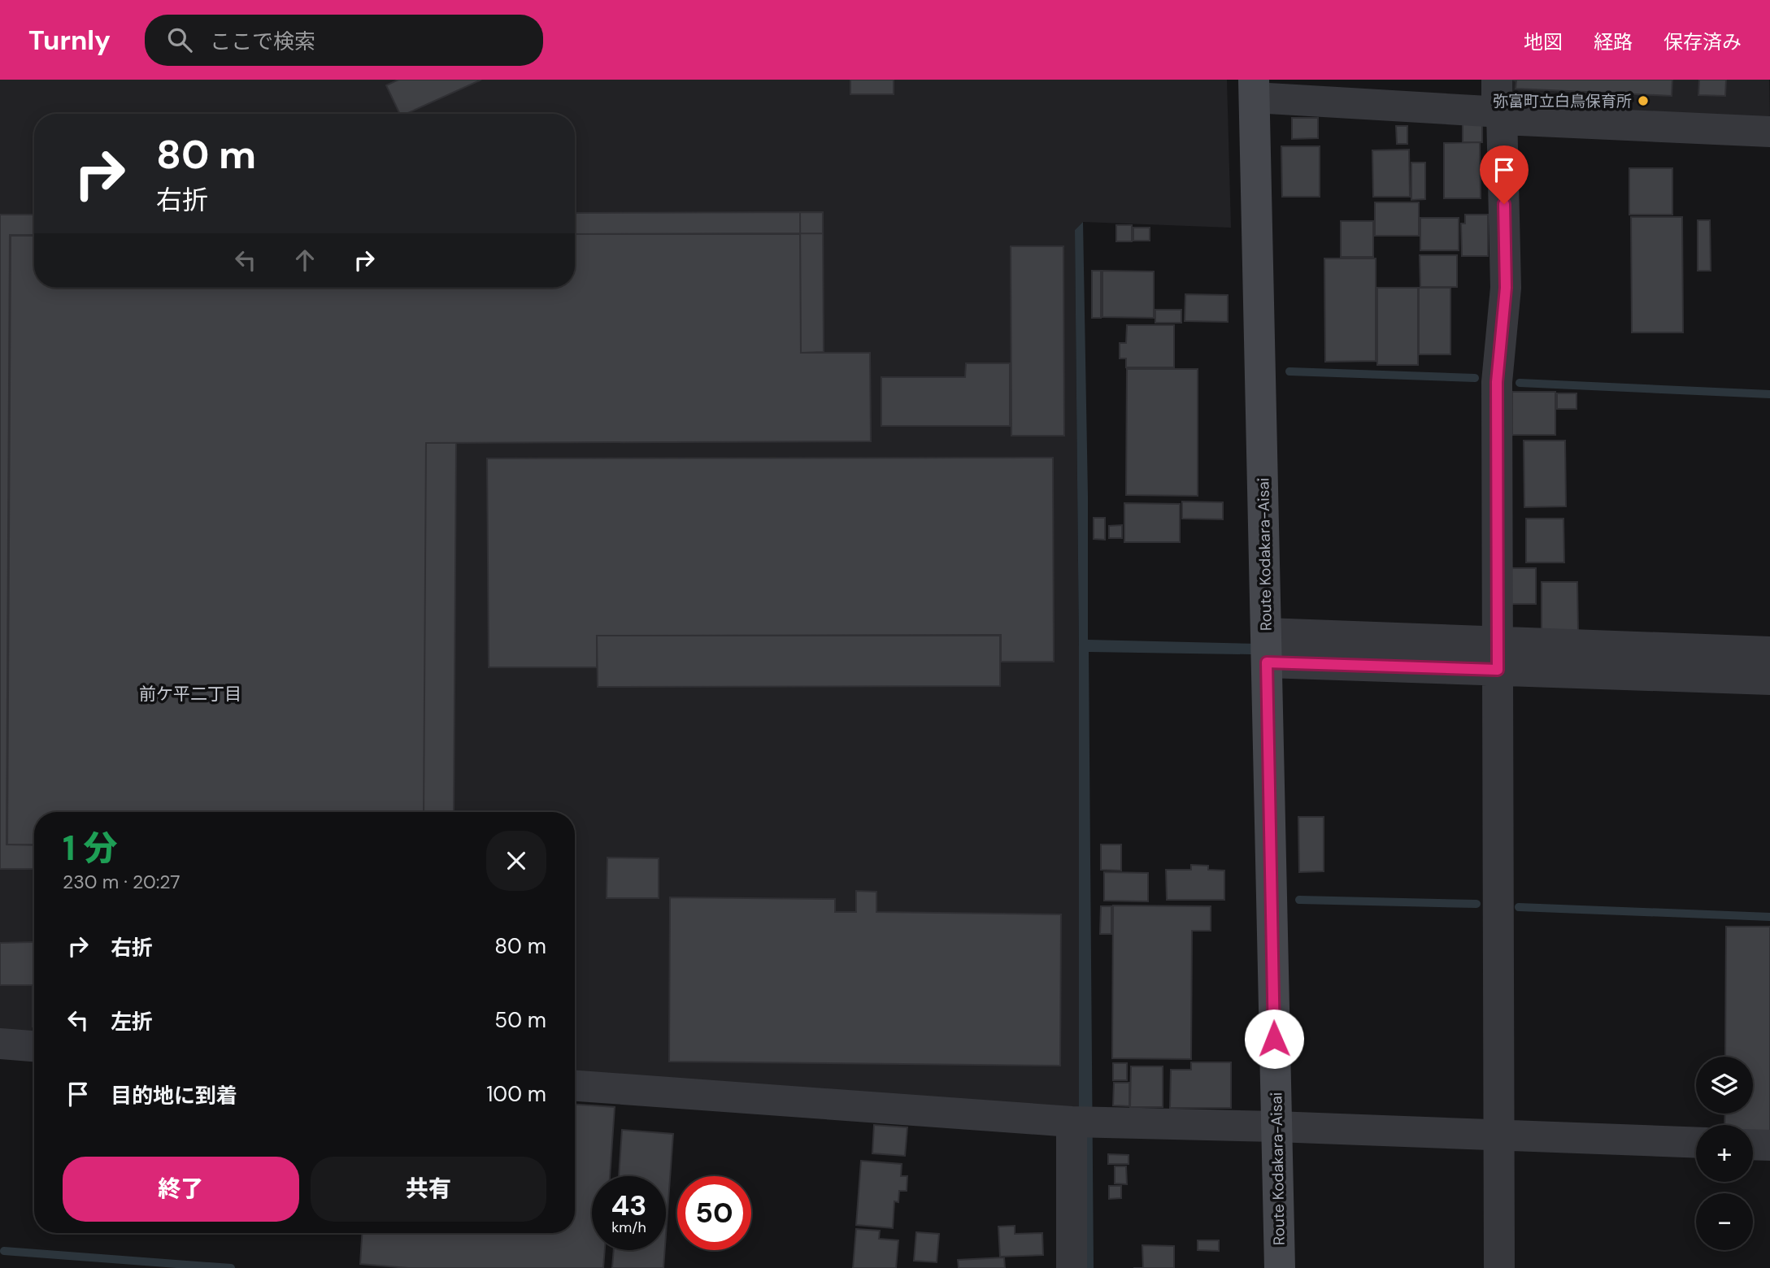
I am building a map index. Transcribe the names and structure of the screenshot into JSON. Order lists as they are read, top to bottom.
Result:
{
  "streets": {
    "main road": ["Route Kodakara-Aisai"]
  },
  "districts": ["前ケ平二丁目"],
  "places": ["弥富町立白鳥保育所"],
  "page": {
    "header": "Turnly",
    "search": "ここで検索",
    "nav": ["地図", "経路", "保存済み"],
    "turn": ["80 m", "右折"],
    "heading": ["1 分", "230 m · 20:27"],
    "list": [
      {
        "name": "右折",
        "value": "80 m"
      },
      {
        "name": "左折",
        "value": "50 m"
      },
      {
        "name": "目的地に到着",
        "value": "100 m"
      }
    ],
    "map_buttons": ["+", "−"],
    "buttons": ["終了", "共有"],
    "speed": "43 km/h",
    "limit": "50"
  }
}
